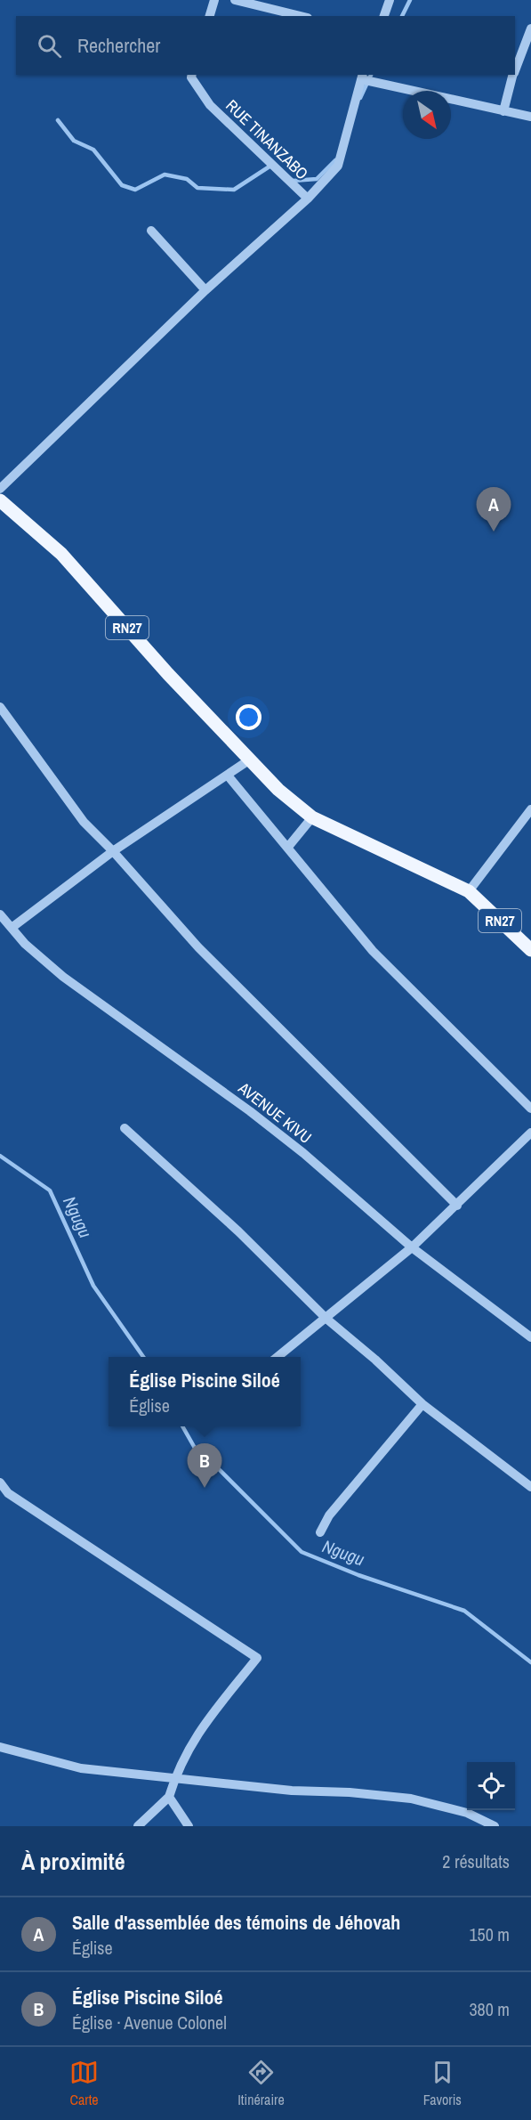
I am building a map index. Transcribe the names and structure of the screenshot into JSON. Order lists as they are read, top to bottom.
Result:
{
  "streets": {
    "main road": ["RN27"],
    "street": ["RUE TINANZABO", "AVENUE KIVU"]
  },
  "water": ["Ngugu"],
  "north": "bottom right",
  "page": {
    "search": "Rechercher",
    "pins": ["A", "B"],
    "popup": ["Église Piscine Siloé", "Église"],
    "heading": ["À proximité", "2 résultats"],
    "list": [
      {
        "mark": "A",
        "name": "Salle d'assemblée des témoins de Jéhovah",
        "note": "Église",
        "value": "150 m"
      },
      {
        "mark": "B",
        "name": "Église Piscine Siloé",
        "note": "Église · Avenue Colonel",
        "value": "380 m"
      }
    ],
    "nav": ["Carte", "Itinéraire", "Favoris"]
  }
}
